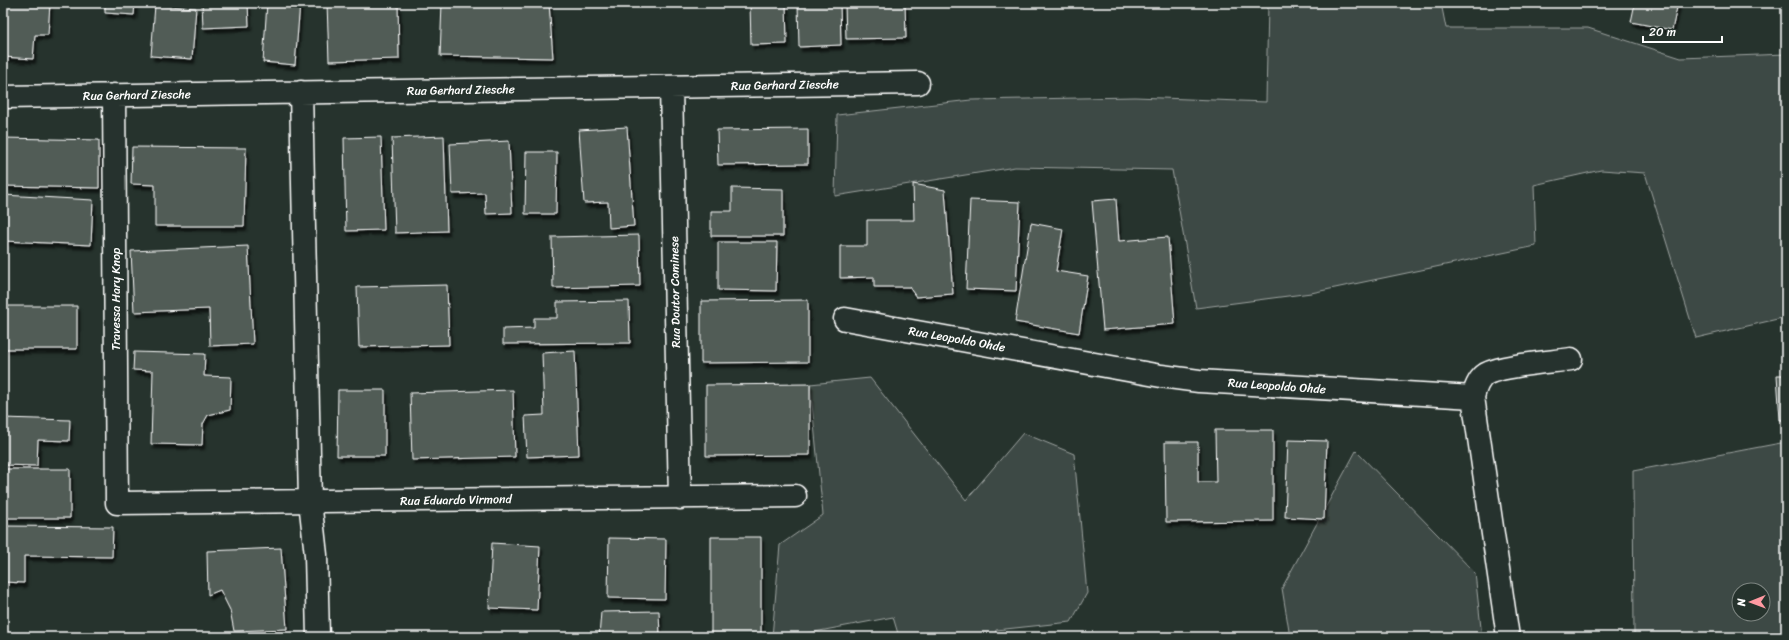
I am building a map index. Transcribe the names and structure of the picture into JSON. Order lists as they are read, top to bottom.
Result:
{
  "streets": {
    "street": [
      "Rua Gerhard Ziesche",
      "Rua Doutor Cominese",
      "Travessa Hary Knop",
      "Rua Leopoldo Ohde",
      "Rua Eduardo Virmond"
    ]
  },
  "crossings": [
    ["Rua Gerhard Ziesche", "Rua Doutor Cominese"],
    ["Rua Gerhard Ziesche", "Travessa Hary Knop"],
    ["Rua Doutor Cominese", "Rua Eduardo Virmond"],
    ["Travessa Hary Knop", "Rua Eduardo Virmond"]
  ],
  "scale_bar": "20 m",
  "north": "left"
}
